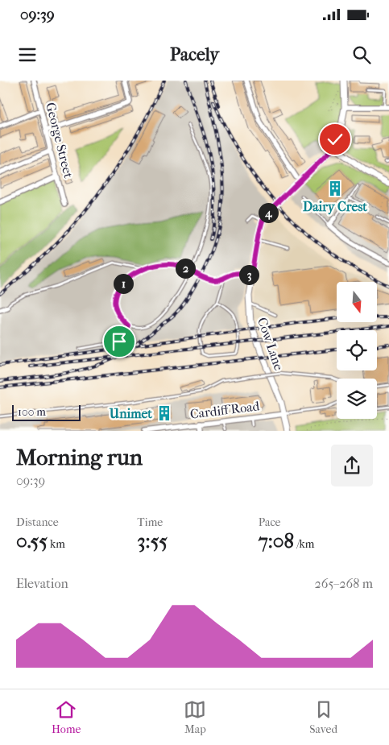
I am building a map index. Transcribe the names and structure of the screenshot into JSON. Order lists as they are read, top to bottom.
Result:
{
  "streets": {
    "street": ["George Street", "Cow Lane", "Cardiff Road"]
  },
  "crossings": [
    ["Cow Lane", "Cardiff Road"]
  ],
  "places": {
    "building": ["Dairy Crest", "Unimet"]
  },
  "scale_bar": "100 m",
  "north": "bottom",
  "page": {
    "status": "09:39",
    "header": "Pacely",
    "pins": [
      "4",
      "2",
      "3",
      "1"
    ],
    "scale": "100 m",
    "heading": ["Morning run", "09:39"],
    "stats": [
      ["Distance", "0.55 km"],
      ["Time", "3:55"],
      ["Pace", "7:08 /km"]
    ],
    "chart": ["Elevation", "265–268 m"],
    "tabs": ["Home", "Map", "Saved"]
  }
}
